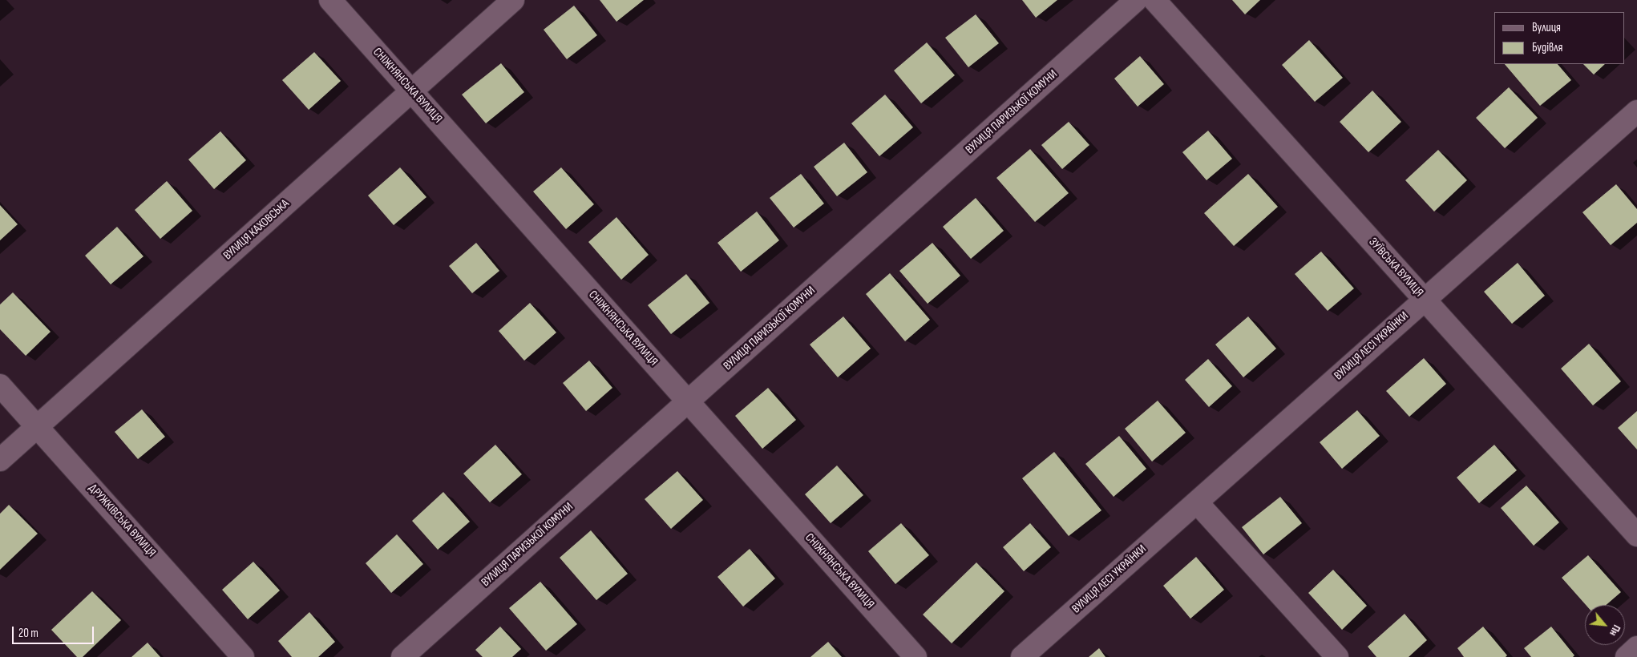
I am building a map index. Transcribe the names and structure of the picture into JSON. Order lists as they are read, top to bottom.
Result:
{
  "streets": {
    "street": [
      "СНІЖНЯНСЬКА ВУЛИЦЯ",
      "ВУЛИЦЯ ПАРИЗЬКОЇ КОМУНИ",
      "ВУЛИЦЯ КАХОВСЬКА",
      "ЗУЇВСЬКА ВУЛИЦЯ",
      "ВУЛИЦЯ ЛЕСІ УКРАЇНКИ",
      "ДРУЖКІВСЬКА ВУЛИЦЯ"
    ]
  },
  "crossings": [
    ["СНІЖНЯНСЬКА ВУЛИЦЯ", "ВУЛИЦЯ ПАРИЗЬКОЇ КОМУНИ"],
    ["СНІЖНЯНСЬКА ВУЛИЦЯ", "ВУЛИЦЯ КАХОВСЬКА"],
    ["ВУЛИЦЯ КАХОВСЬКА", "ДРУЖКІВСЬКА ВУЛИЦЯ"],
    ["ЗУЇВСЬКА ВУЛИЦЯ", "ВУЛИЦЯ ЛЕСІ УКРАЇНКИ"]
  ],
  "legend": ["Вулиця", "Будівля"],
  "scale_bar": "20 m",
  "north": "bottom right"
}
